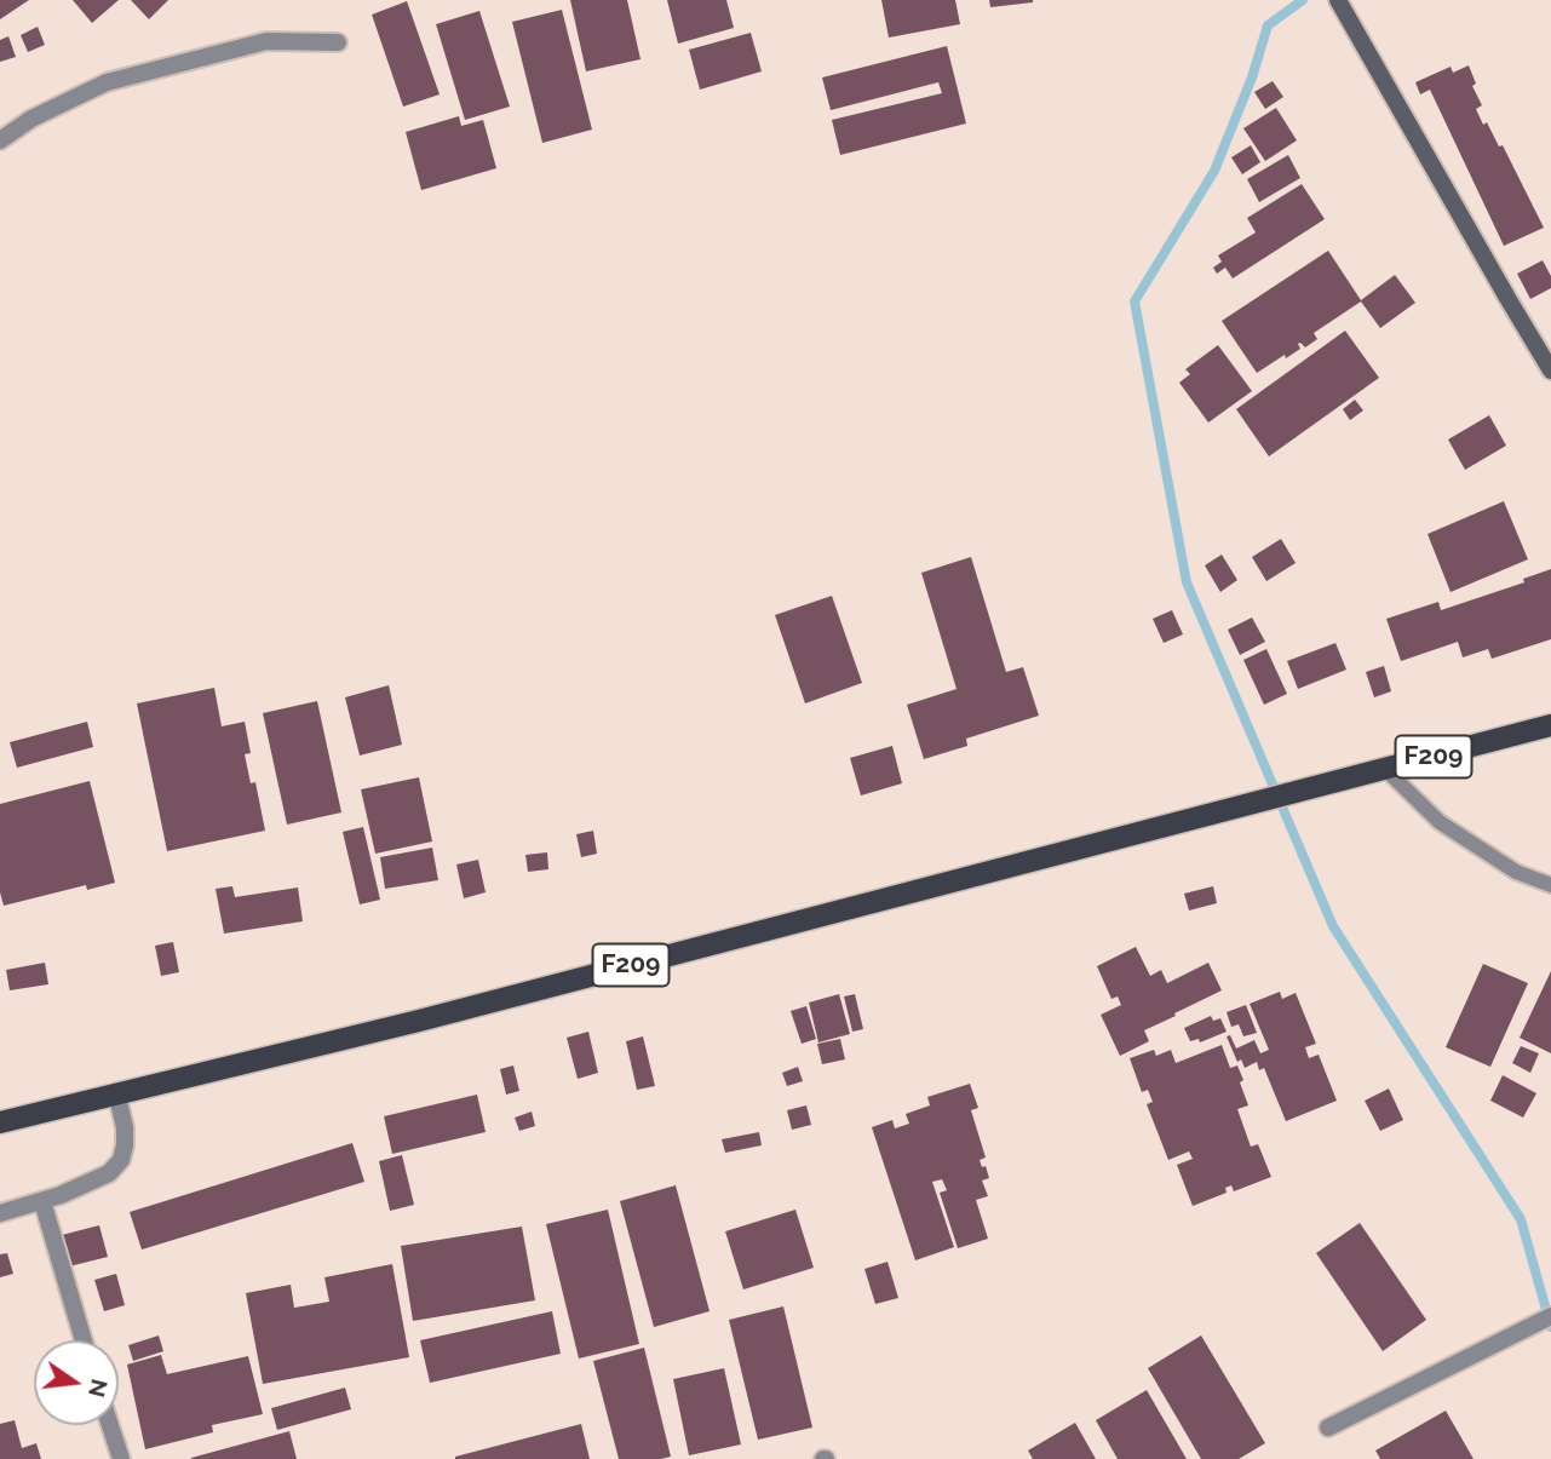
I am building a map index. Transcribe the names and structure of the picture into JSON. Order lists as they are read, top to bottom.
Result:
{
  "streets": {
    "main road": ["F209"]
  },
  "north": "right"
}
